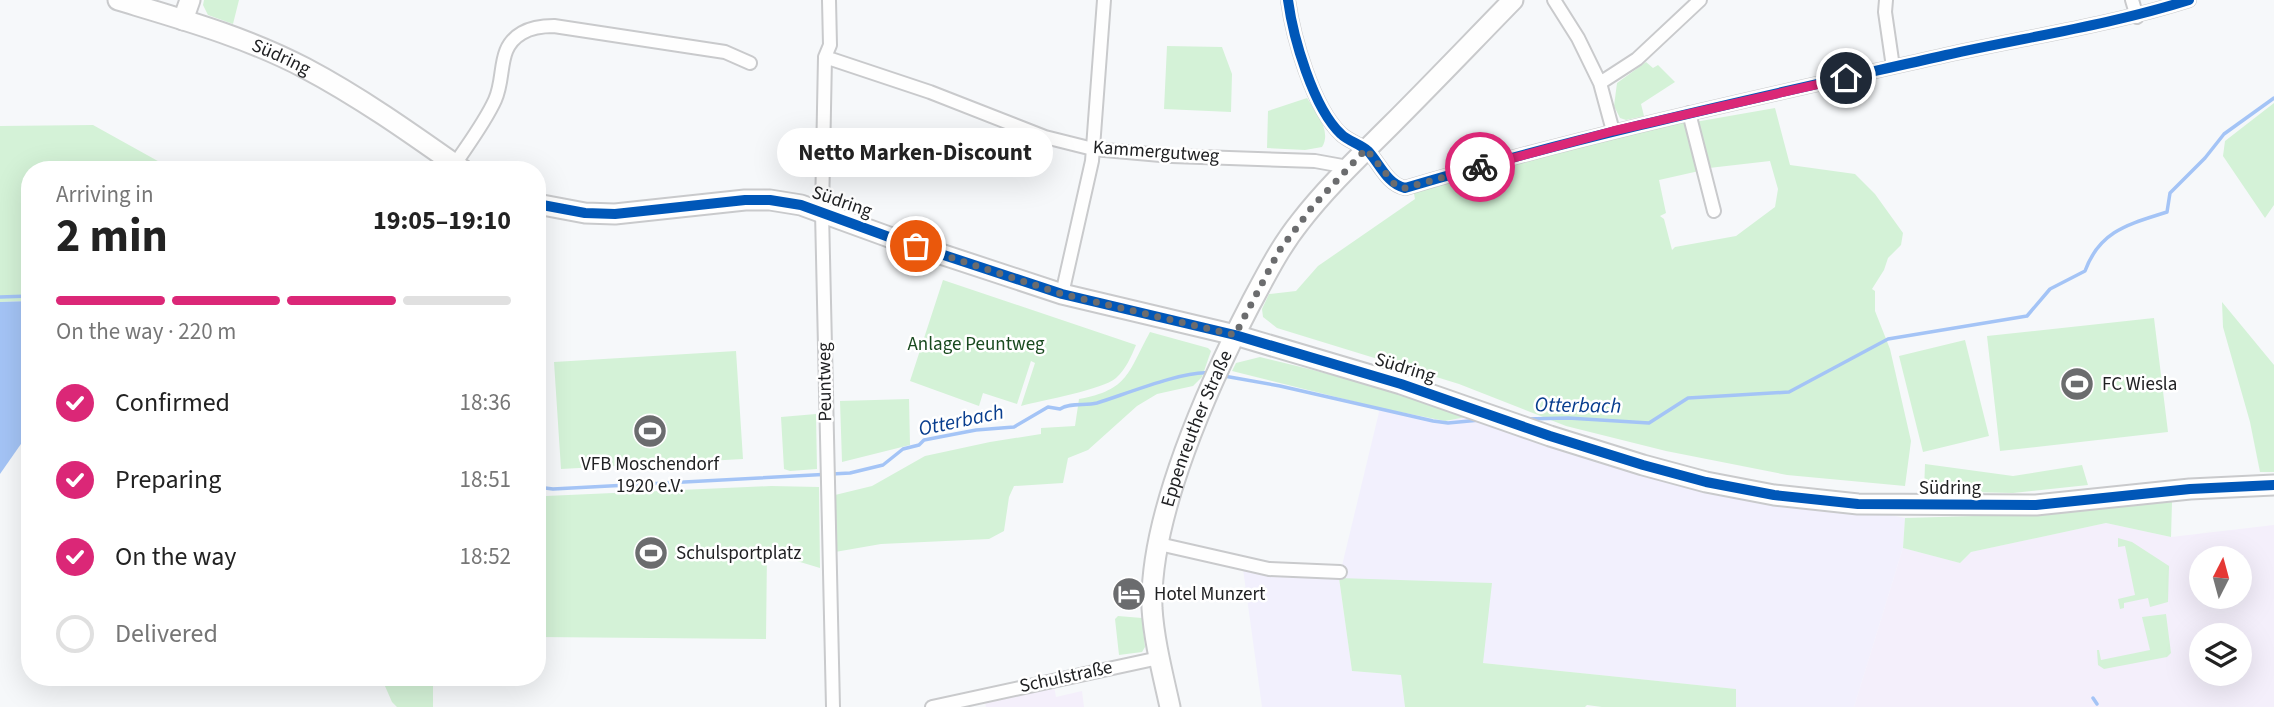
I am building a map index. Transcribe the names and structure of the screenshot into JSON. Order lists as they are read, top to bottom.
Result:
{
  "streets": {
    "street": [
      "Südring",
      "Kammergutweg",
      "Peuntweg",
      "Eppenreuther Straße",
      "Schulstraße"
    ]
  },
  "crossings": [
    ["Südring", "Peuntweg"],
    ["Südring", "Eppenreuther Straße"],
    ["Kammergutweg", "Peuntweg"],
    ["Kammergutweg", "Eppenreuther Straße"],
    ["Eppenreuther Straße", "Schulstraße"]
  ],
  "water": ["Otterbach"],
  "parks": ["Anlage Peuntweg"],
  "places": {
    "other": ["Netto Marken-Discount"],
    "sports": ["FC Wiesla", "VFB Moschendorf 1920 e.V.", "Schulsportplatz"],
    "hotel": ["Hotel Munzert"]
  },
  "north": "top",
  "page": {
    "bubble": "Netto Marken-Discount",
    "heading": ["2 min", "Arriving in", "19:05–19:10"],
    "bar": "On the way · 220 m",
    "list": [
      ["Confirmed", "18:36"],
      ["Preparing", "18:51"],
      ["On the way", "18:52"],
      "Delivered"
    ]
  }
}
